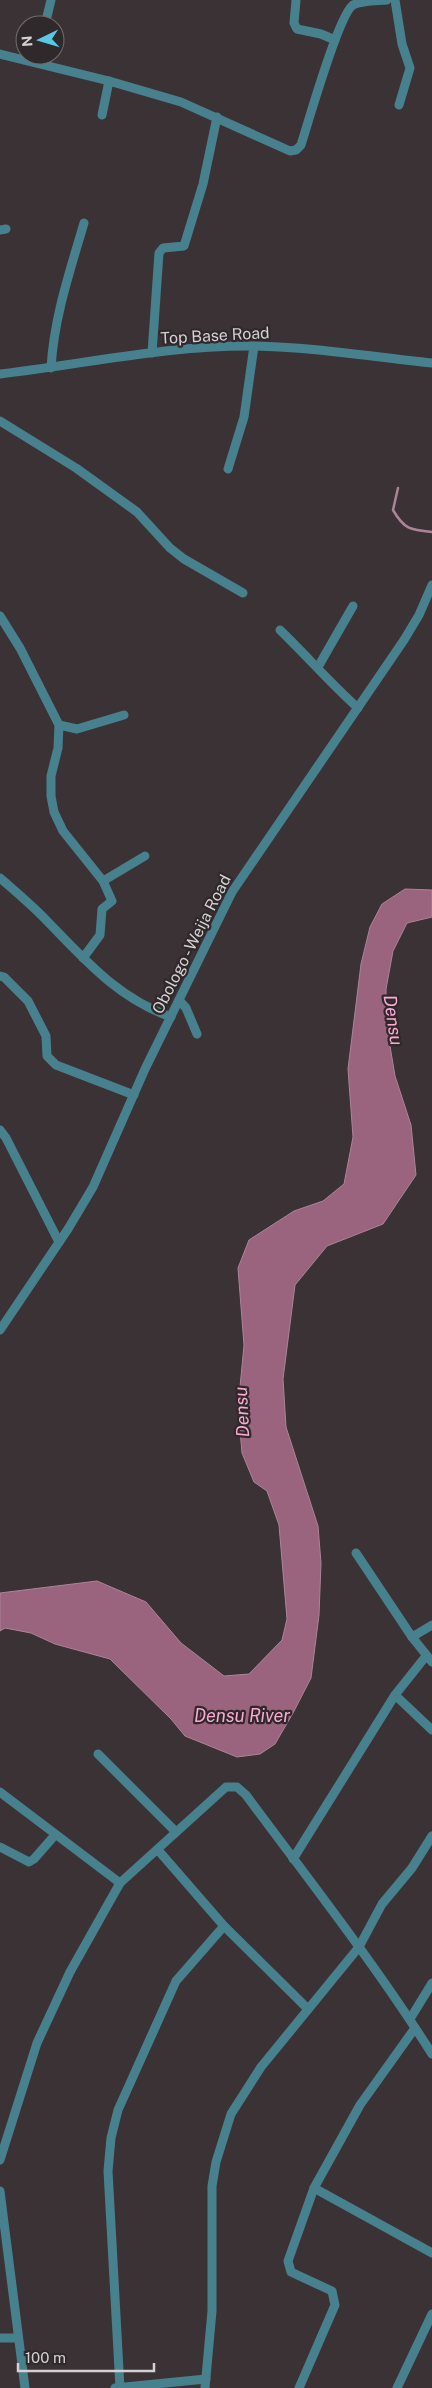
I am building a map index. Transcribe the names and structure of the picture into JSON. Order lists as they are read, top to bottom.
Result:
{
  "streets": {
    "street": ["Top Base Road", "Obologo - Weija Road"]
  },
  "water": ["Densu", "Densu River"],
  "scale_bar": "100 m",
  "north": "left"
}
